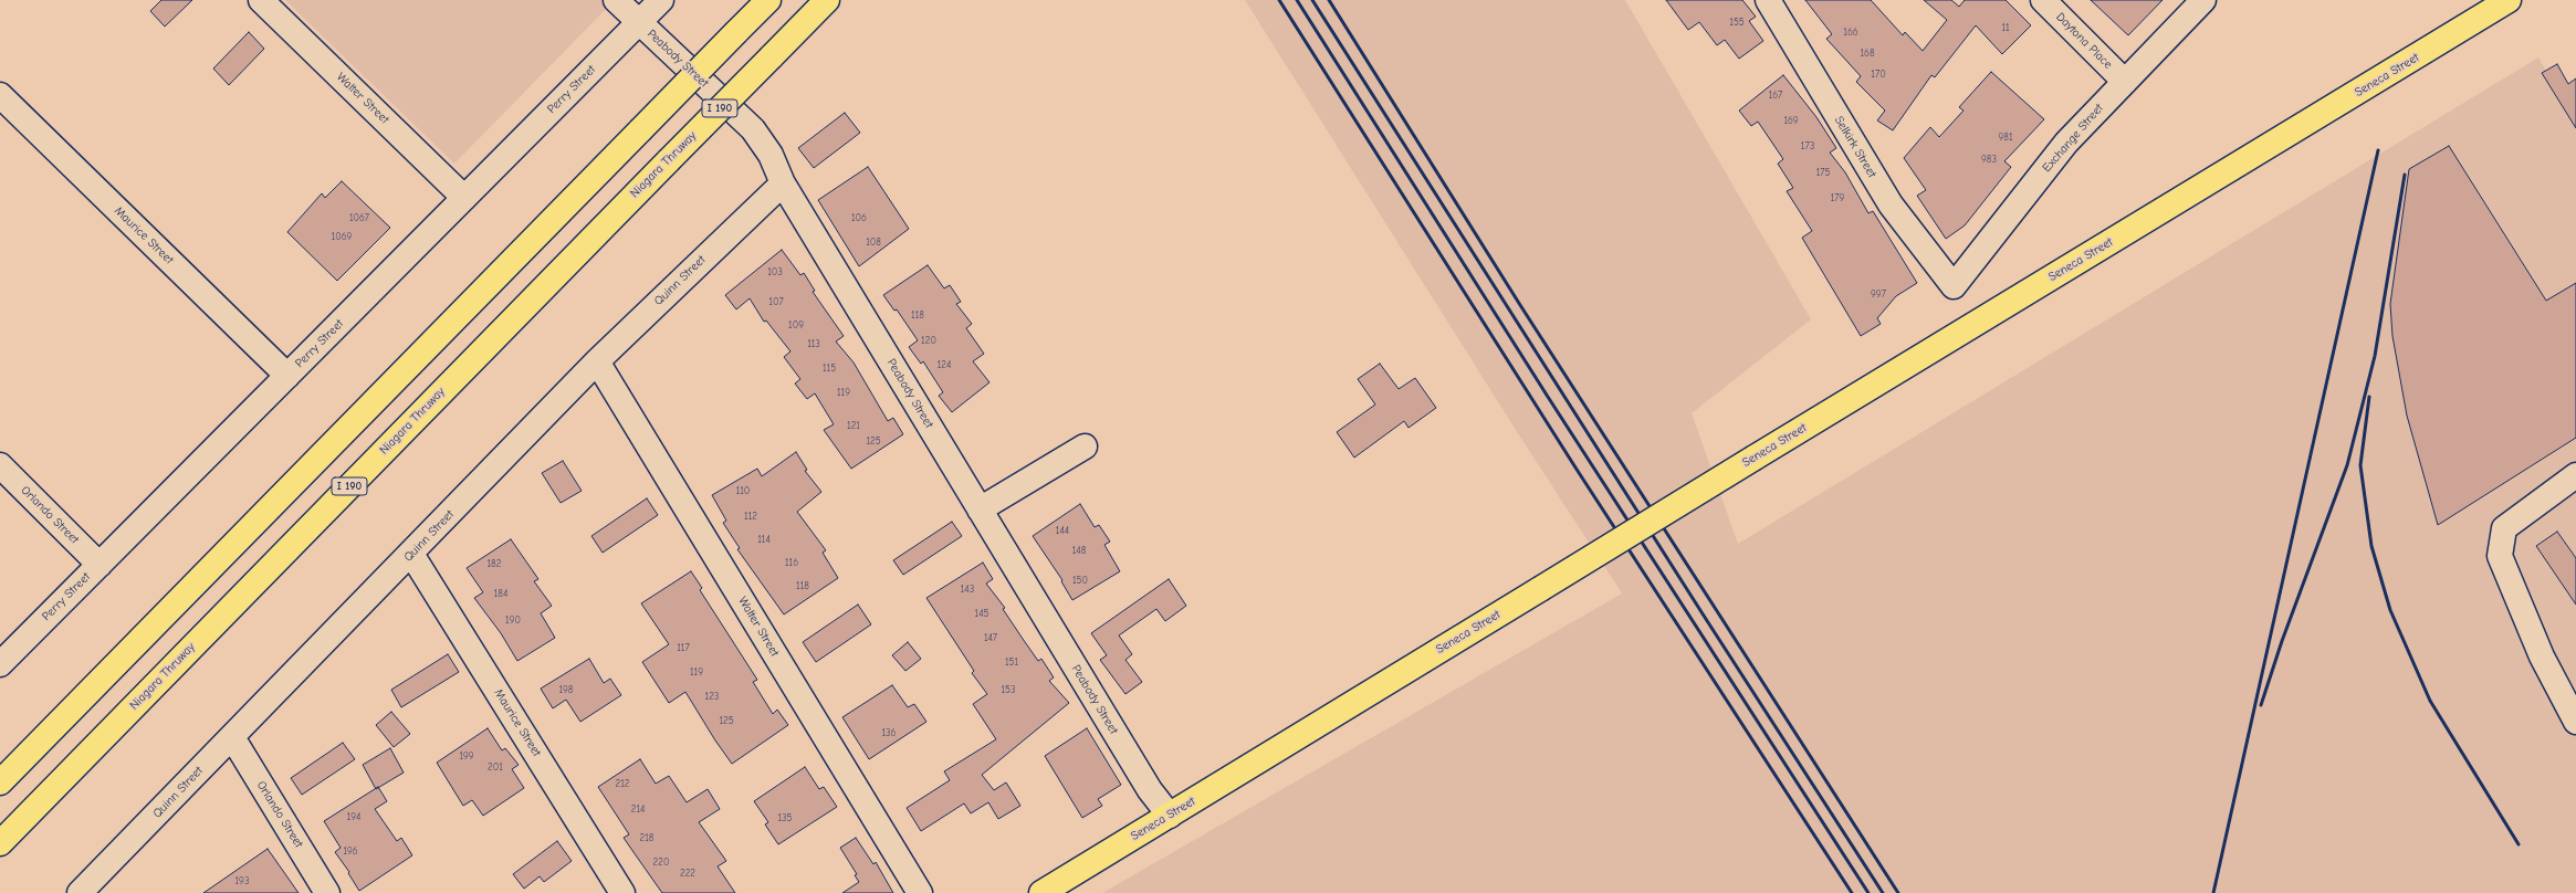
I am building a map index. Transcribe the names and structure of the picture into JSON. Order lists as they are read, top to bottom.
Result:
{
  "streets": {
    "main road": ["Seneca Street", "I 190", "Niagara Thruway"],
    "street": [
      "Daytona Place",
      "Peabody Street",
      "Perry Street",
      "Walter Street",
      "Exchange Street",
      "Selkirk Street",
      "Maurice Street",
      "Quinn Street",
      "Orlando Street"
    ]
  },
  "crossings": [
    ["Daytona Place", "Exchange Street"],
    ["Peabody Street", "Seneca Street"],
    ["Peabody Street", "Perry Street"],
    ["Peabody Street", "Quinn Street"],
    ["Perry Street", "Walter Street"],
    ["Perry Street", "Maurice Street"],
    ["Perry Street", "Orlando Street"],
    ["Walter Street", "Quinn Street"],
    ["Exchange Street", "Selkirk Street"],
    ["Maurice Street", "Quinn Street"],
    ["Quinn Street", "Orlando Street"]
  ],
  "house_numbers": [
    "155",
    "11",
    "166",
    "168",
    "170",
    "167",
    "169",
    "981",
    "173",
    "983",
    "175",
    "179",
    "1067",
    "106",
    "1069",
    "108",
    "103",
    "997",
    "107",
    "118",
    "109",
    "120",
    "113",
    "124",
    "115",
    "119",
    "121",
    "125",
    "110",
    "112",
    "144",
    "114",
    "148",
    "116",
    "182",
    "150",
    "118",
    "143",
    "184",
    "145",
    "190",
    "147",
    "117",
    "151",
    "119",
    "198",
    "153",
    "123",
    "125",
    "136",
    "199",
    "201",
    "212",
    "214",
    "194",
    "135",
    "218",
    "196",
    "220",
    "222",
    "193"
  ]
}
